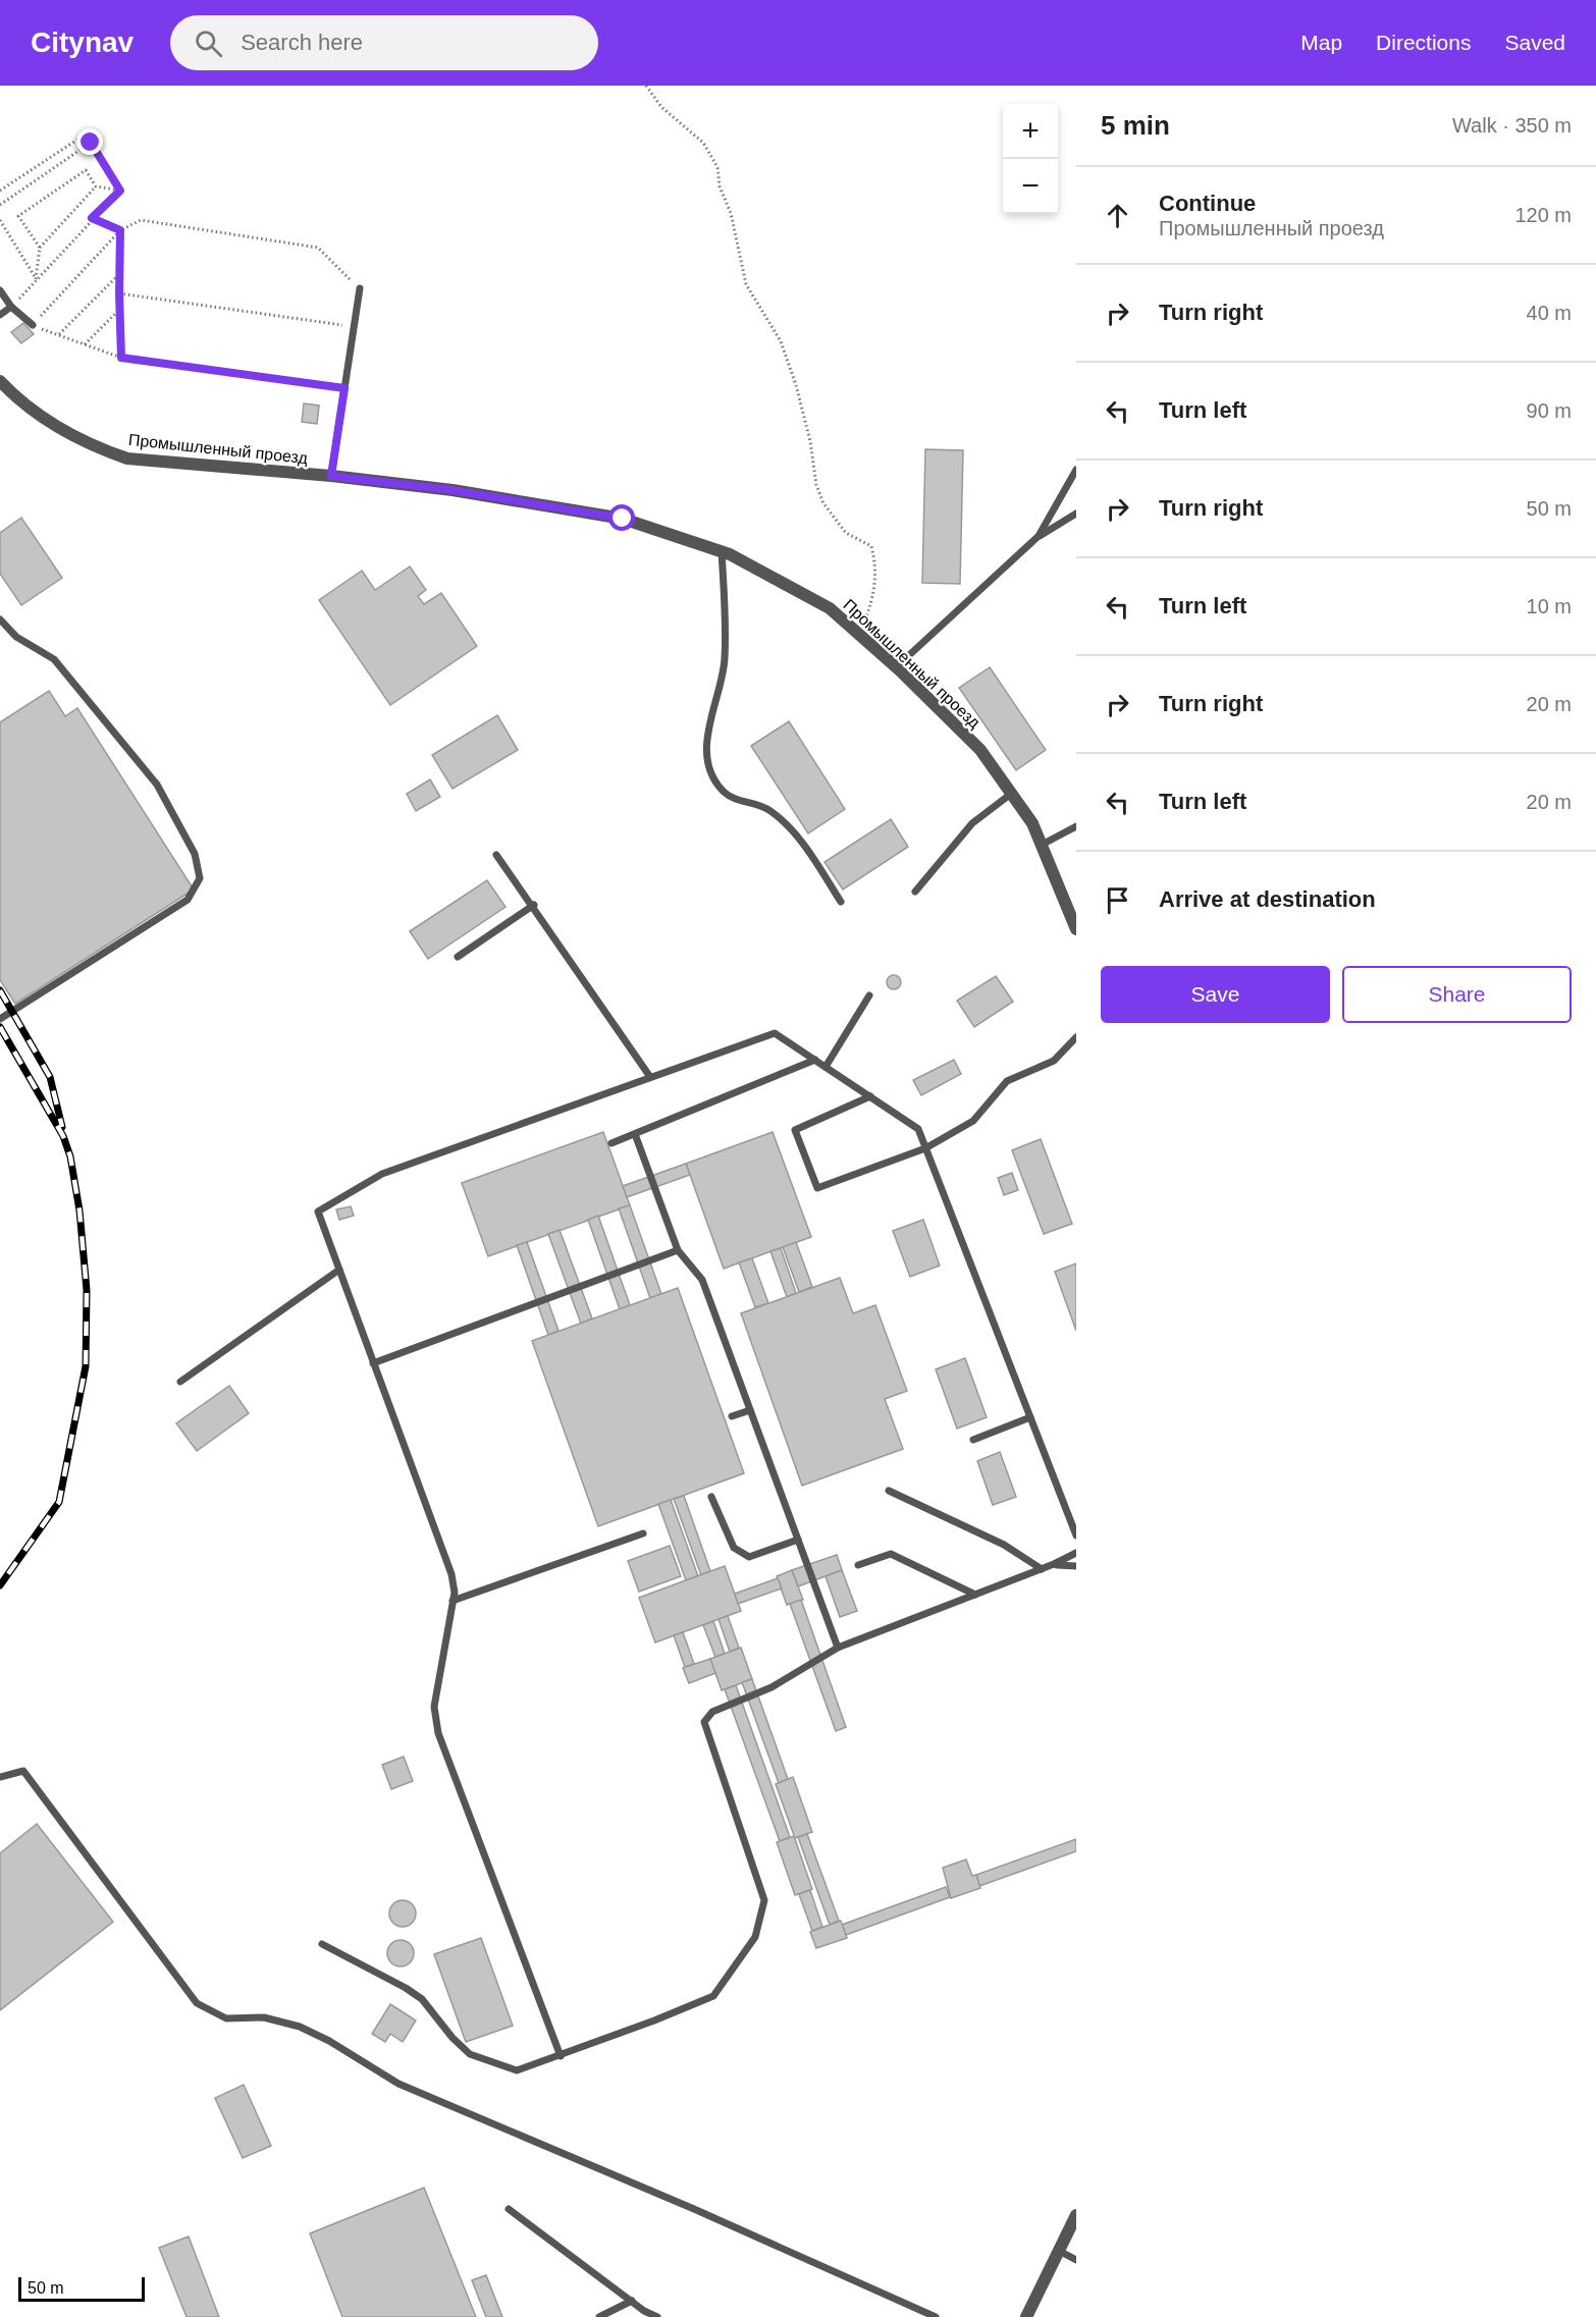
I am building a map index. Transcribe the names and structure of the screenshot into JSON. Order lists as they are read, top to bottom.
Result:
{
  "streets": {
    "street": ["Промышленный проезд"]
  },
  "scale_bar": "50 m",
  "page": {
    "header": "Citynav",
    "search": "Search here",
    "nav": ["Map", "Directions", "Saved"],
    "heading": ["5 min", "Walk · 350 m"],
    "map_buttons": ["+", "−"],
    "list": [
      ["Continue", "Промышленный проезд", "120 m"],
      ["Turn right", "40 m"],
      ["Turn left", "90 m"],
      ["Turn right", "50 m"],
      ["Turn left", "10 m"],
      ["Turn right", "20 m"],
      ["Turn left", "20 m"],
      "Arrive at destination"
    ],
    "buttons": ["Save", "Share"],
    "scale": "50 m"
  }
}
